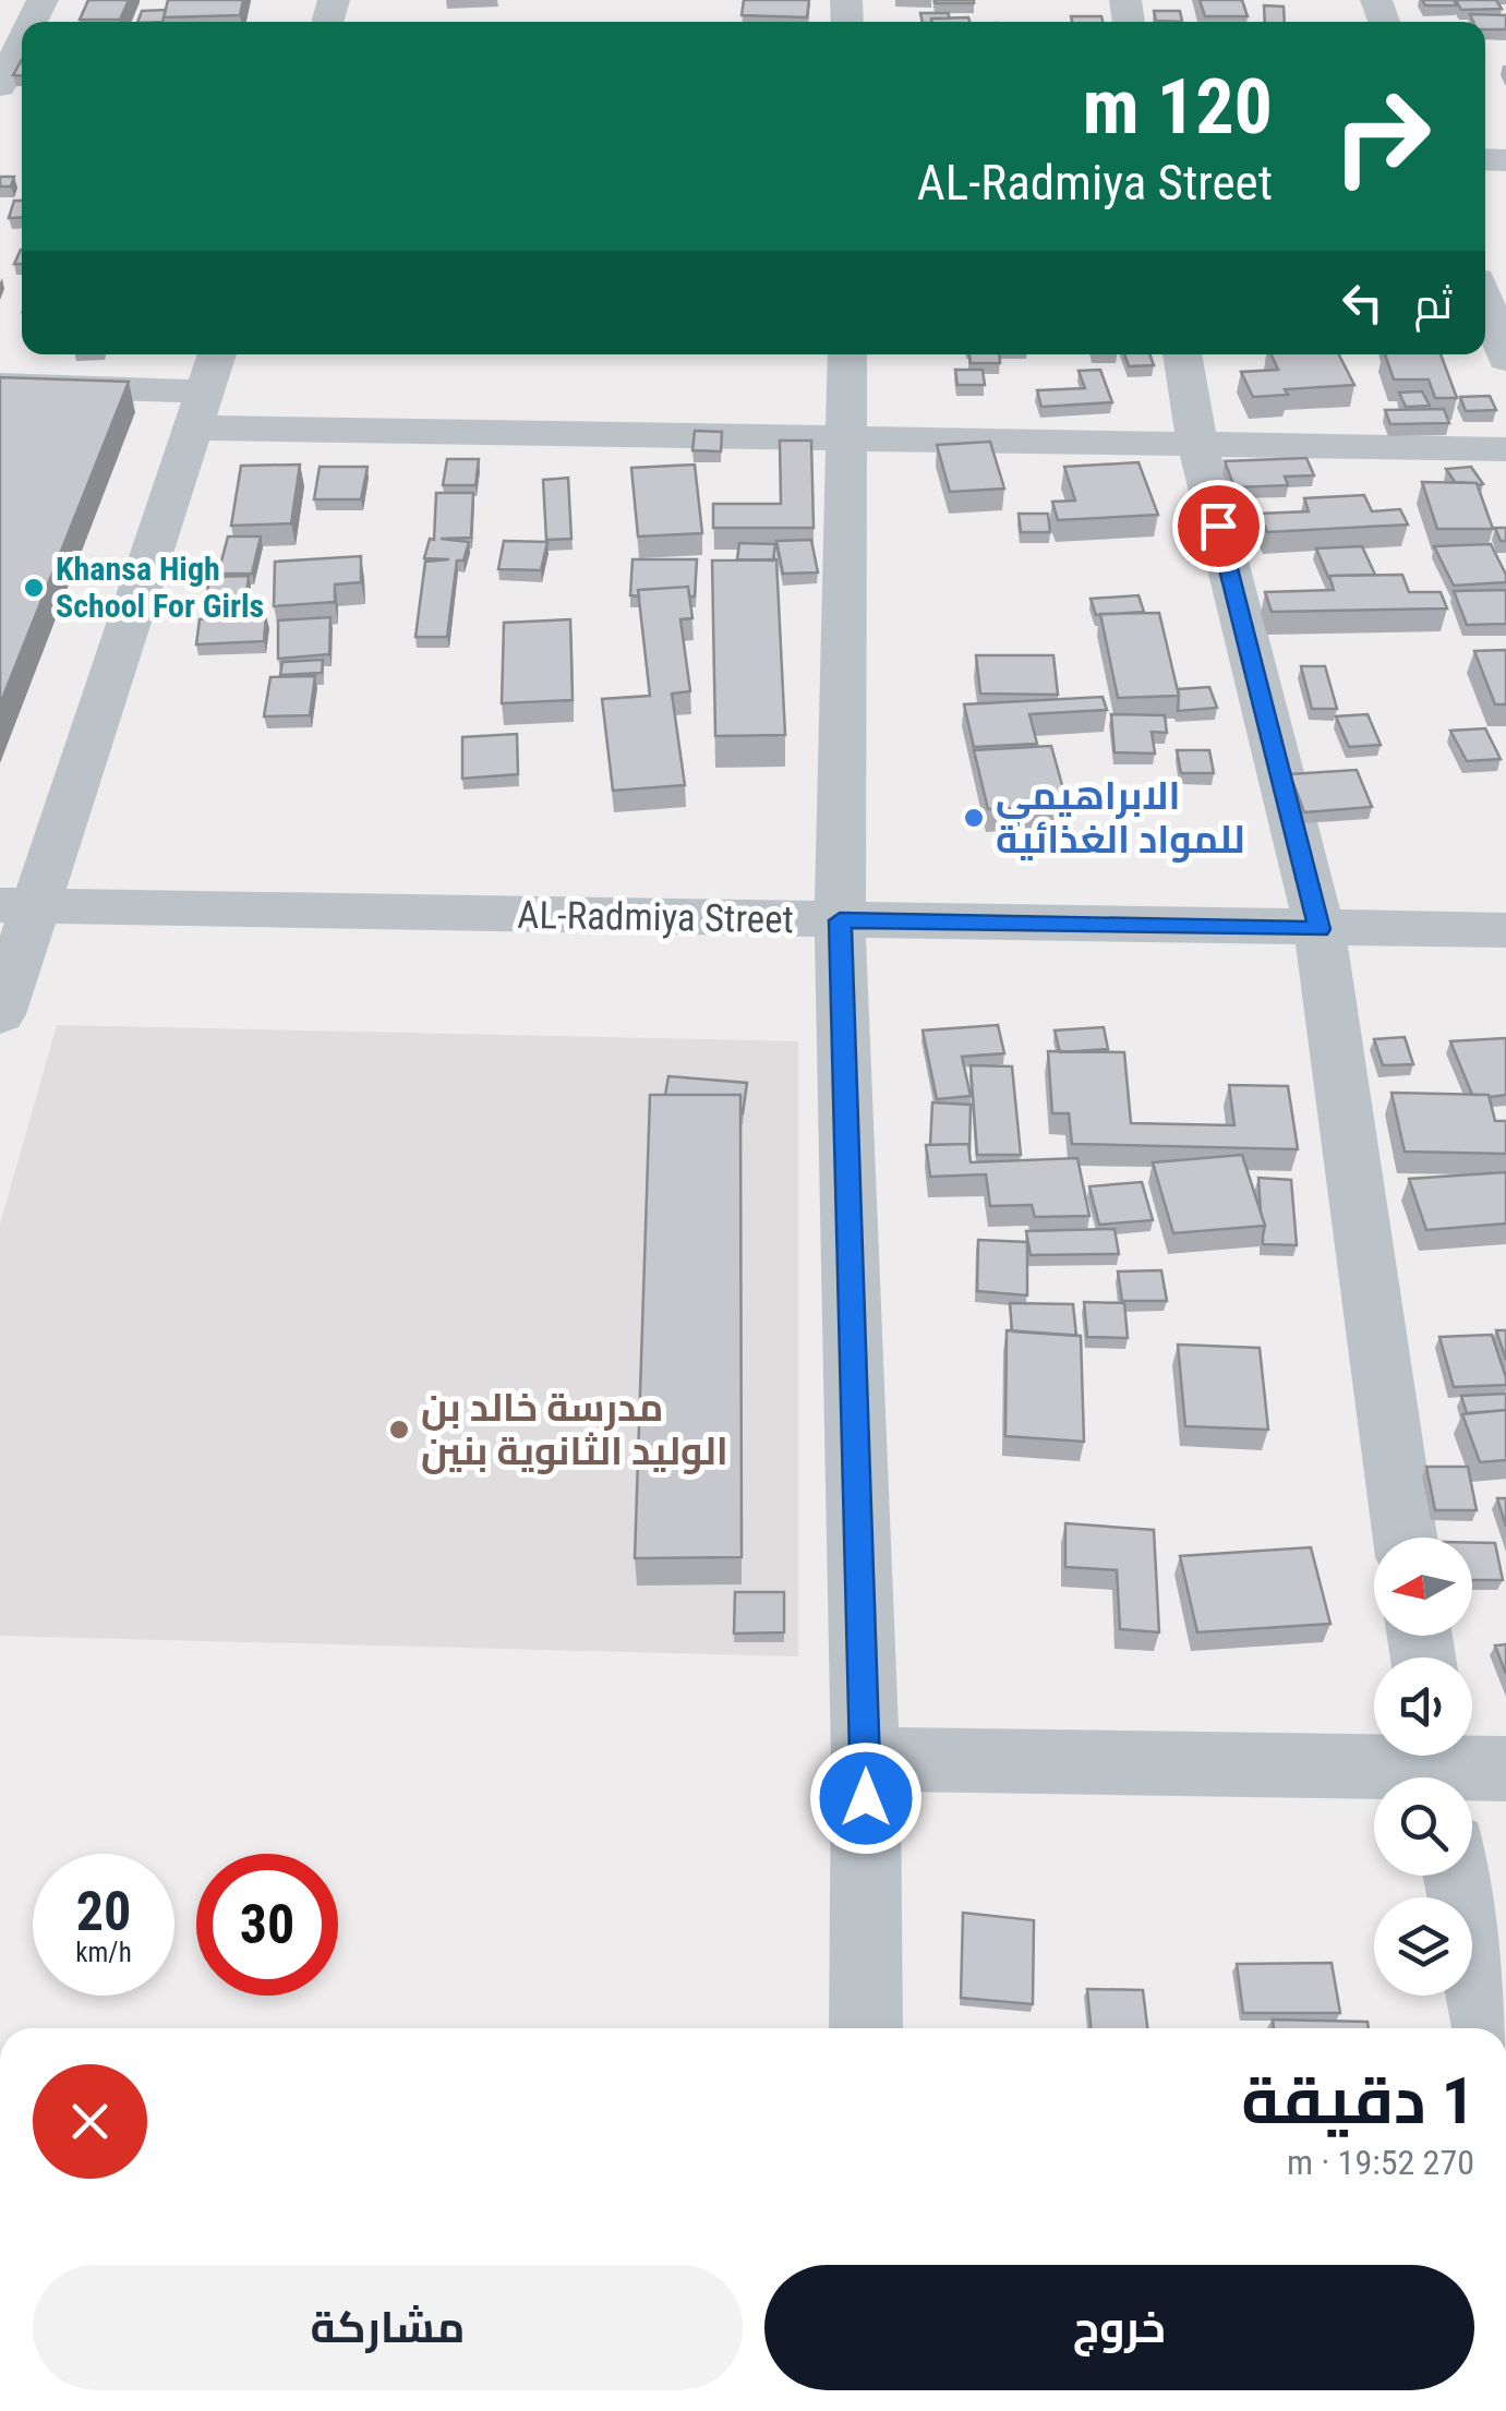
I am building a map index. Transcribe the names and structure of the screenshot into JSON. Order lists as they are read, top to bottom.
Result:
{
  "streets": {
    "street": ["AL-Radmiya Street"]
  },
  "places": ["Khansa High School For Girls", "الابراهيمي للمواد الغذائية", "مدرسة خالد بن الوليد الثانوية بنين"],
  "north": "left",
  "page": {
    "turn": ["120 m", "AL-Radmiya Street"],
    "then": "ثم",
    "speed": "20 km/h",
    "limit": "30",
    "heading": ["1 دقيقة", "270 m · 19:52"],
    "buttons": ["خروج", "مشاركة"]
  }
}
